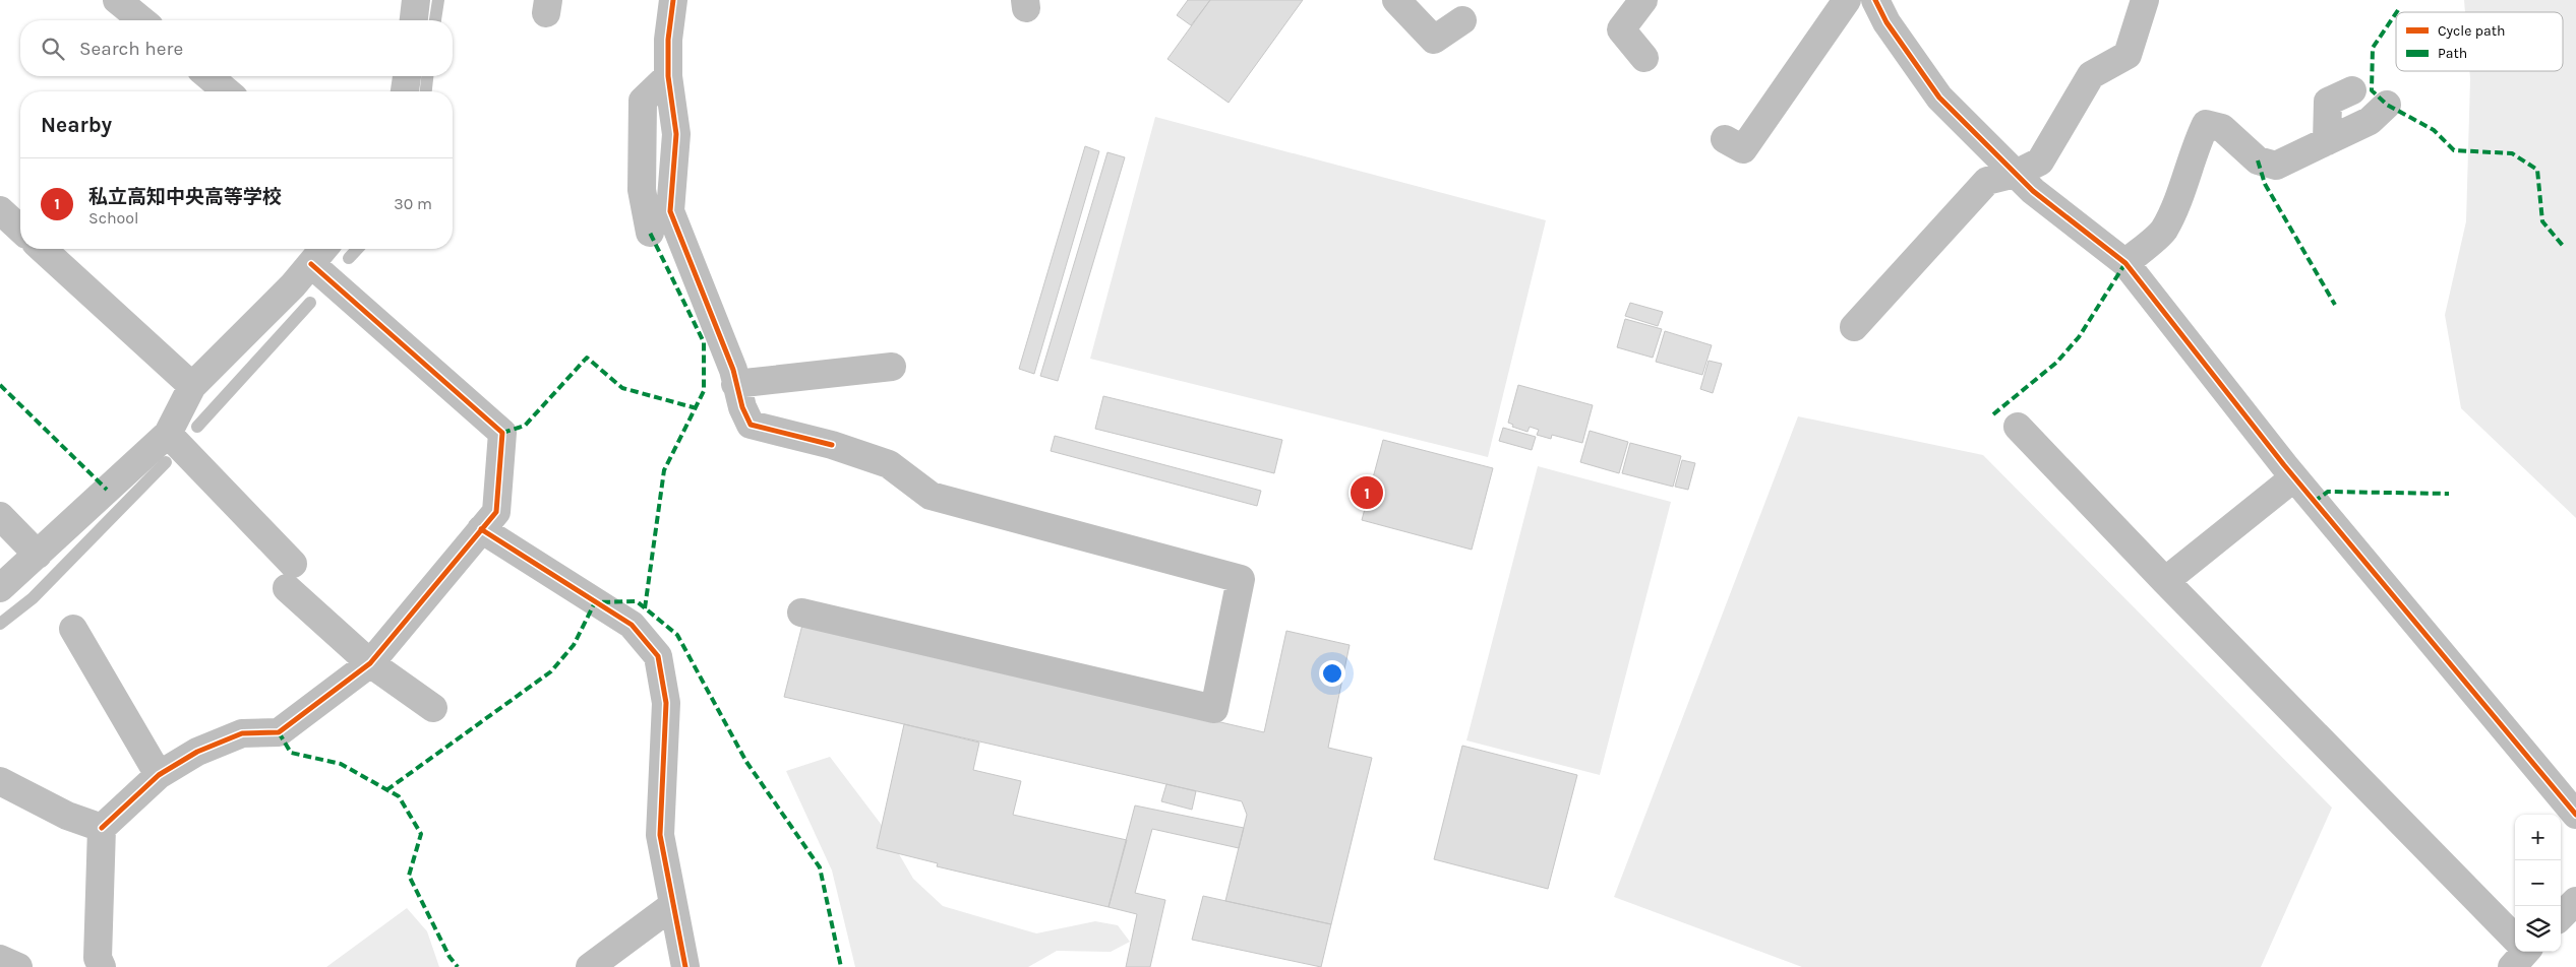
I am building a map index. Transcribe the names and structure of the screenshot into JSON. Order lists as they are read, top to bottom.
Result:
{
  "legend": ["Cycle path", "Path"],
  "page": {
    "search": "Search here",
    "heading": "Nearby",
    "list": [
      {
        "mark": "1",
        "name": "私立高知中央高等学校",
        "note": "School",
        "value": "30 m"
      }
    ],
    "pins": "1",
    "map_buttons": ["+", "−"]
  }
}
